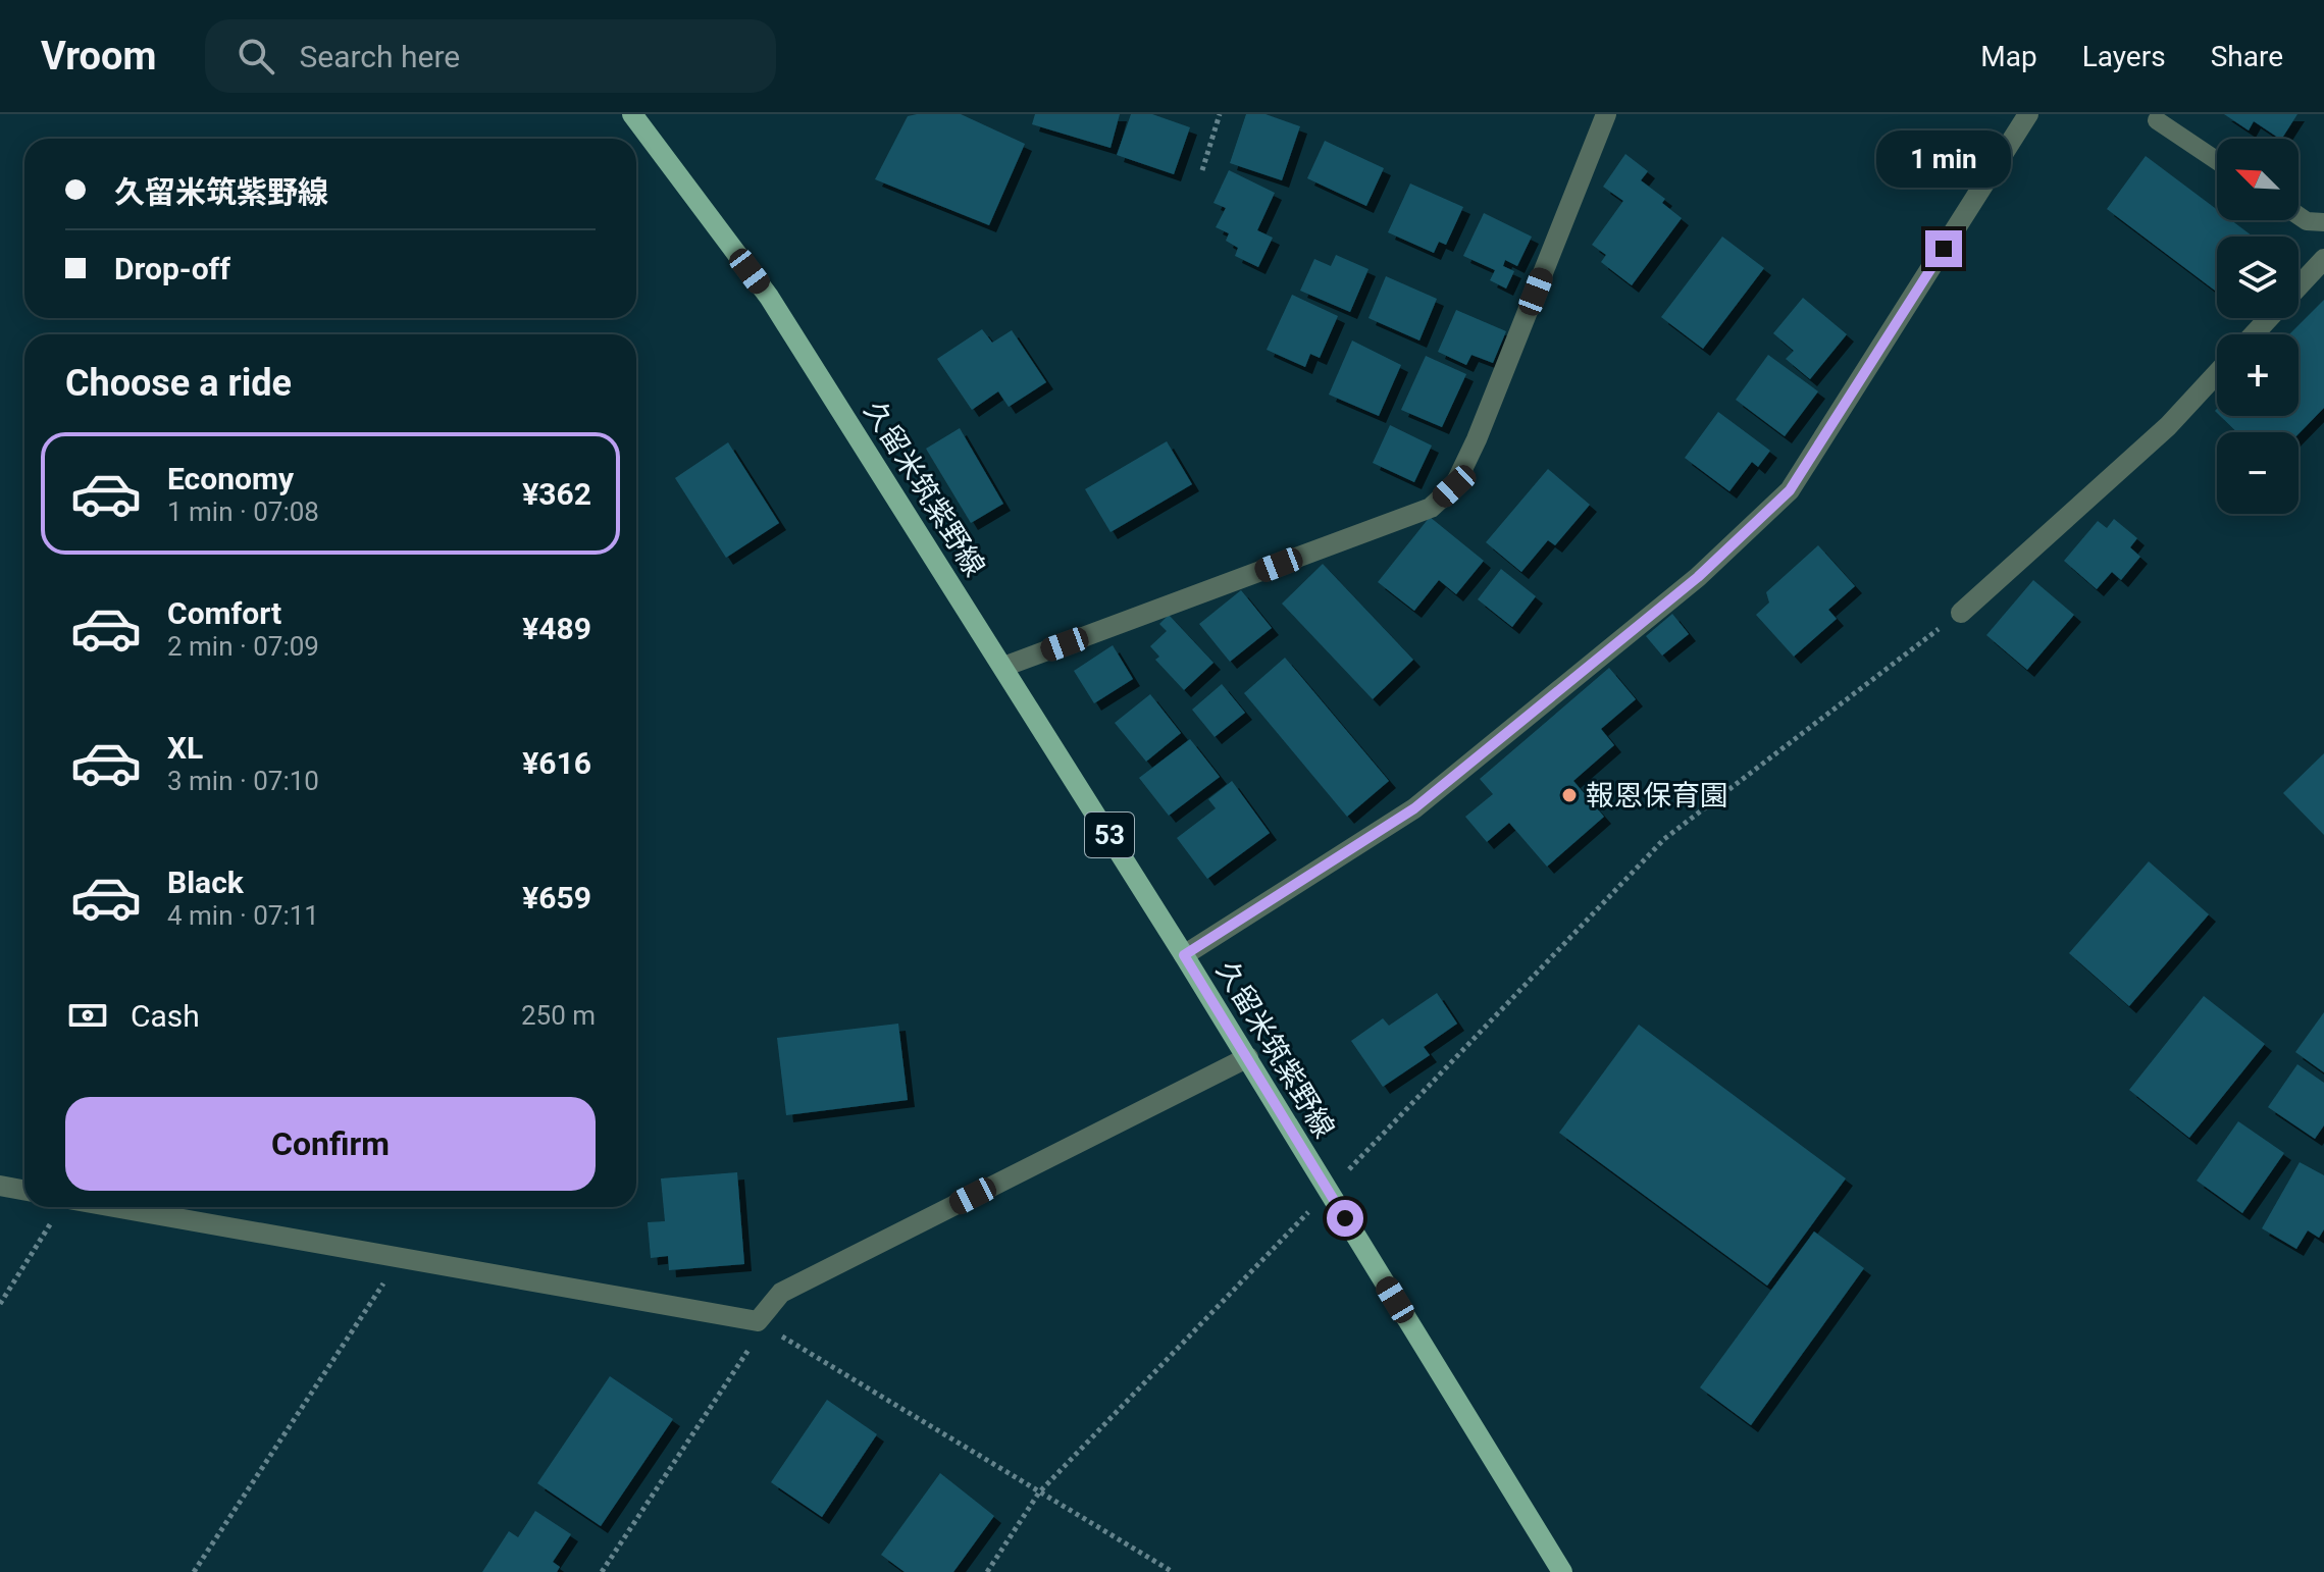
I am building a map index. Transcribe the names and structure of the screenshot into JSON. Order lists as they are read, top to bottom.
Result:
{
  "streets": {
    "main road": ["久留米筑紫野線", "53"]
  },
  "places": ["報恩保育園"],
  "north": "top left",
  "page": {
    "header": "Vroom",
    "search": "Search here",
    "nav": ["Map", "Layers", "Share"],
    "bubble": "1 min",
    "map_buttons": ["+", "−"],
    "banner": ["久留米筑紫野線", "Drop-off"],
    "heading": "Choose a ride",
    "list": [
      {
        "name": "Economy",
        "note": "1 min · 07:08",
        "value": "¥362"
      },
      {
        "name": "Comfort",
        "note": "2 min · 07:09",
        "value": "¥489"
      },
      {
        "name": "XL",
        "note": "3 min · 07:10",
        "value": "¥616"
      },
      {
        "name": "Black",
        "note": "4 min · 07:11",
        "value": "¥659"
      }
    ],
    "pay": ["Cash", "250 m"],
    "buttons": "Confirm"
  }
}
